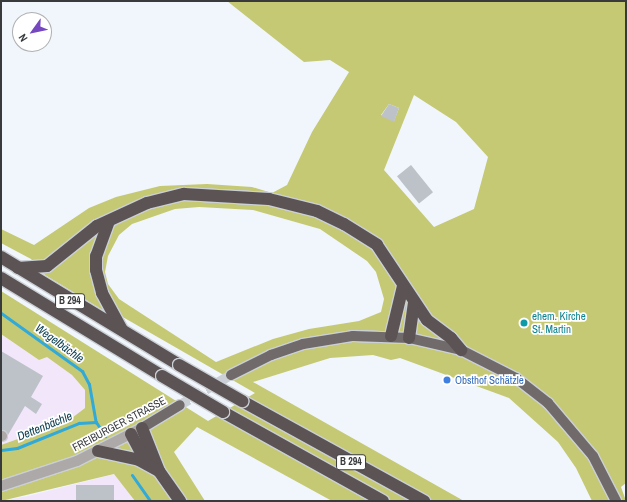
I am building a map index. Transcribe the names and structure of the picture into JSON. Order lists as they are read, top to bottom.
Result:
{
  "streets": {
    "highway": ["B 294"],
    "main road": ["FREIBURGER STRASSE"]
  },
  "water": ["Wegelbächle", "Dettenbächle"],
  "places": ["ehem. Kirche St. Martin", "Obsthof Schätzle"],
  "north": "bottom left"
}
